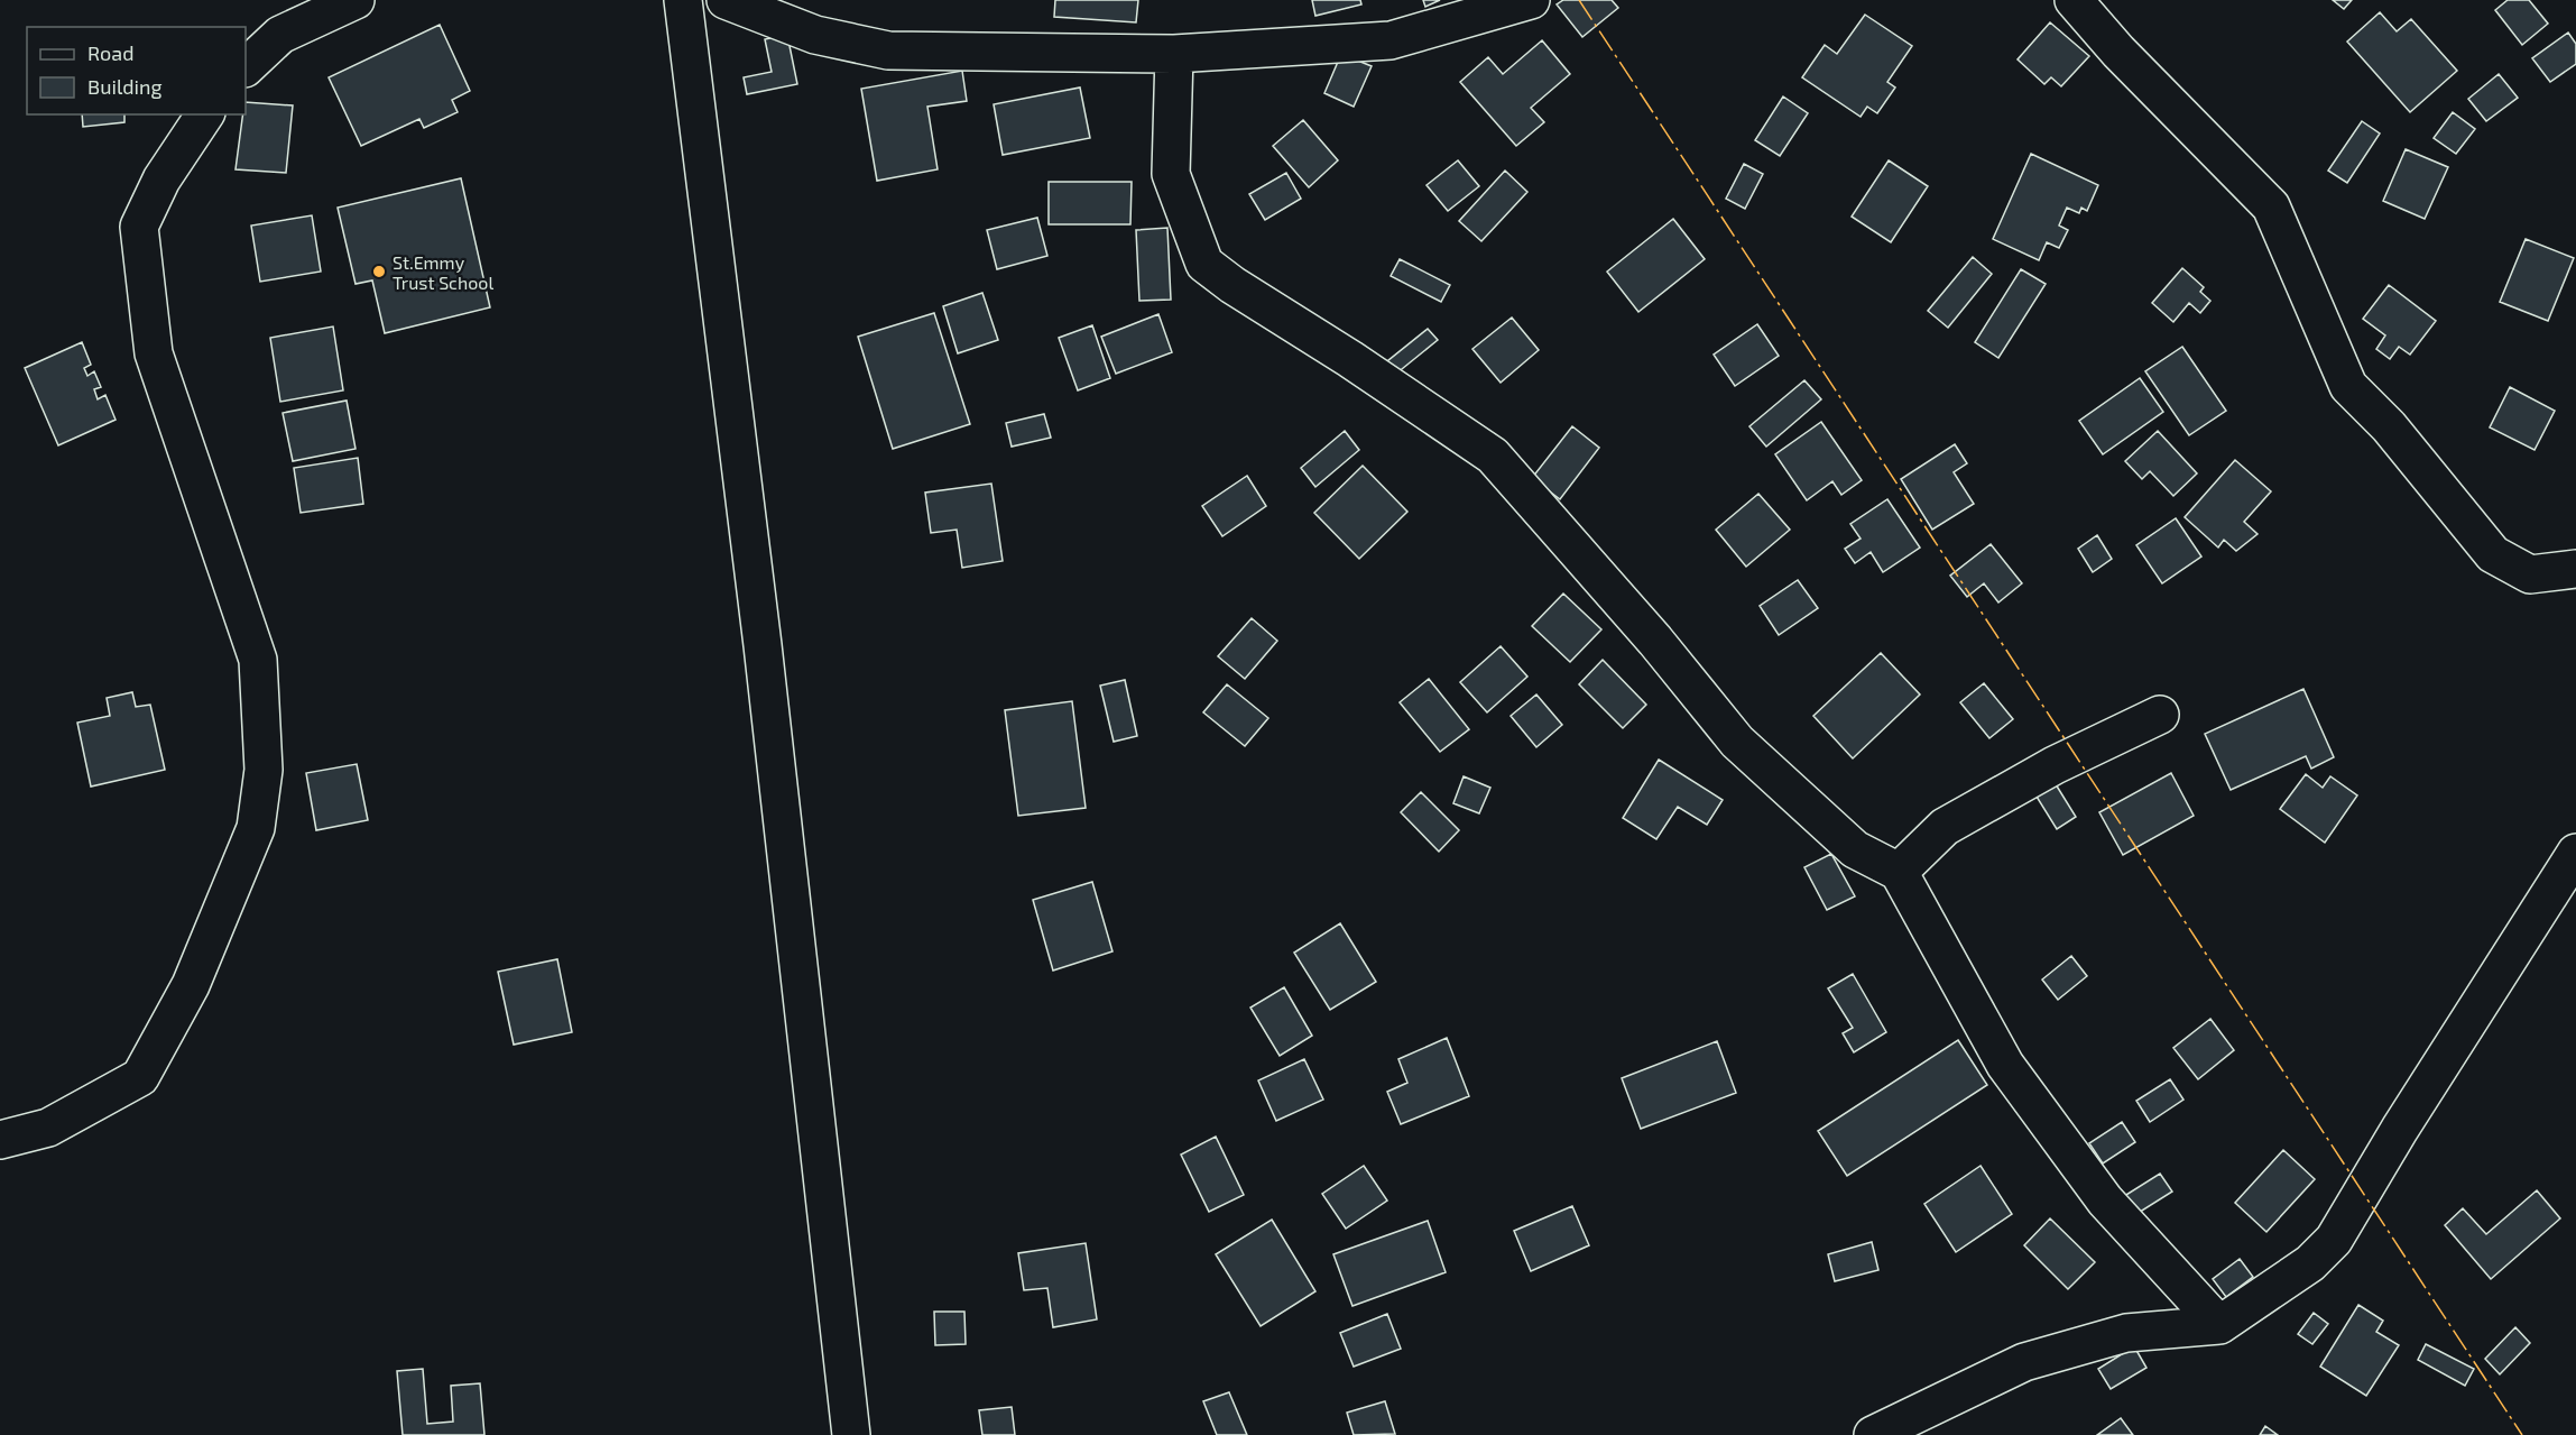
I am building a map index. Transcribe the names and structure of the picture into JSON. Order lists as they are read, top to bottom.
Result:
{
  "places": ["St.Emmy Trust School"],
  "legend": ["Road", "Building"]
}
